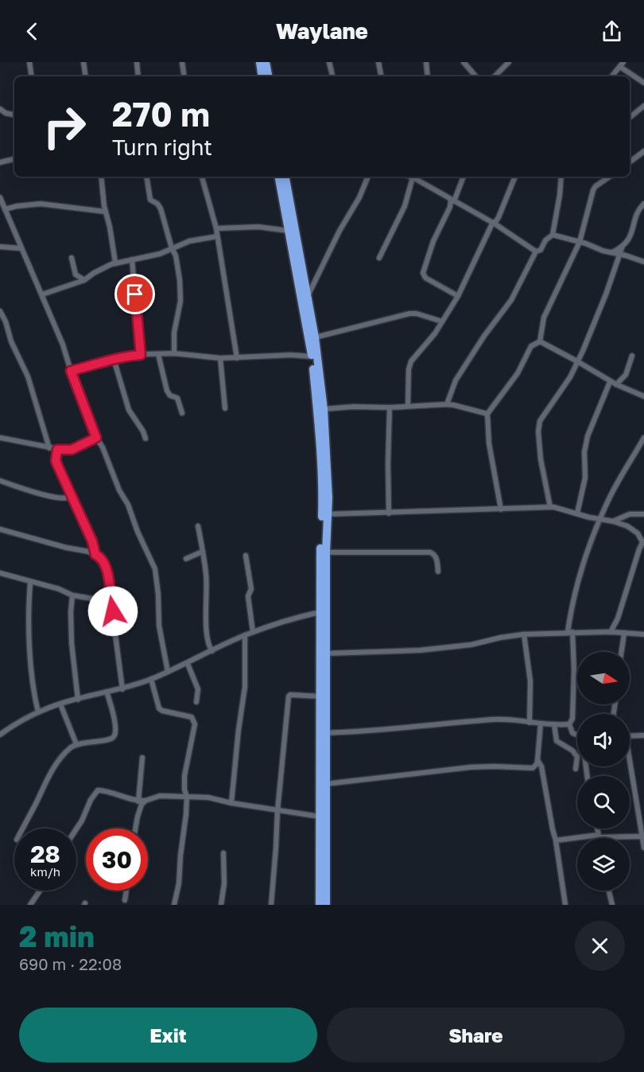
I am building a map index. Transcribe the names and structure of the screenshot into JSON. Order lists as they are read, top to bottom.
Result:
{
  "north": "right",
  "page": {
    "header": "Waylane",
    "turn": ["270 m", "Turn right"],
    "speed": "28 km/h",
    "limit": "30",
    "heading": ["2 min", "690 m · 22:08"],
    "buttons": ["Exit", "Share"]
  }
}
